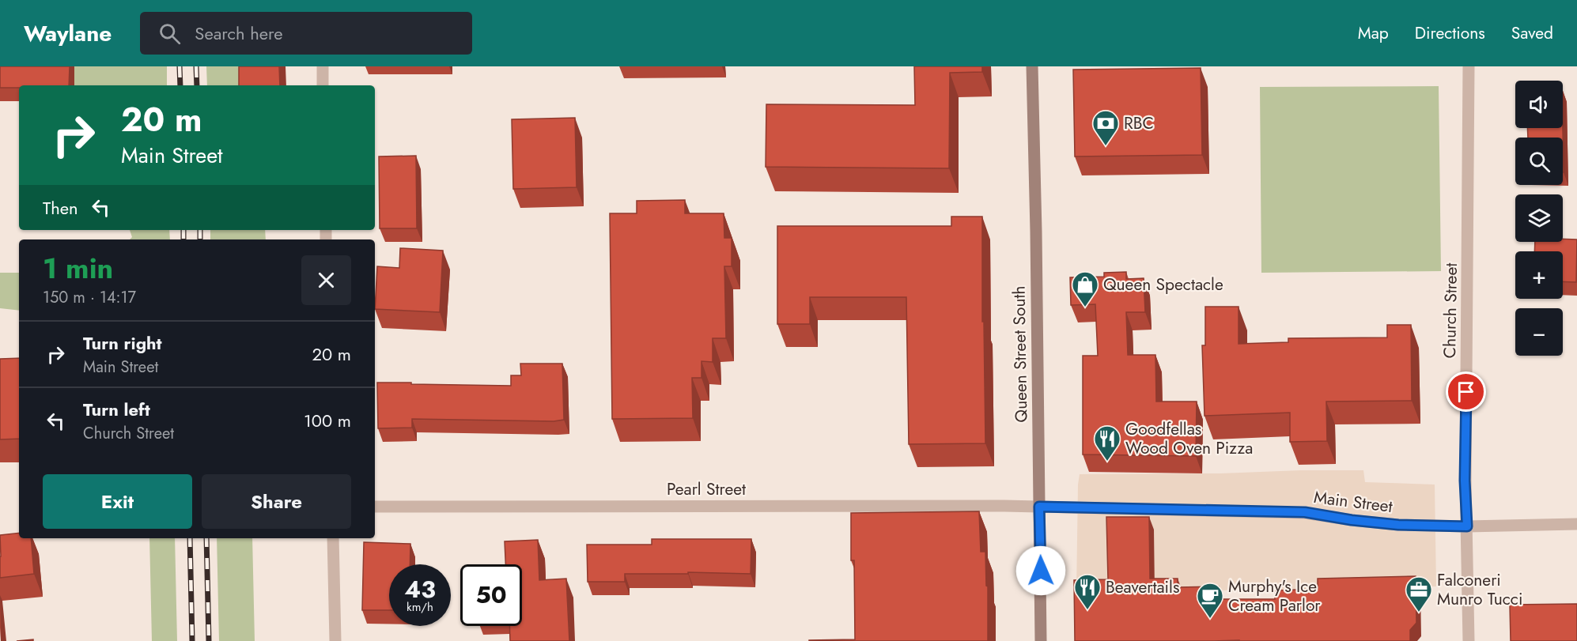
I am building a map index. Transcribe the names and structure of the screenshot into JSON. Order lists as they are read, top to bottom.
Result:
{
  "streets": {
    "main road": ["Queen Street South"],
    "street": ["Church Street", "Pearl Street", "Main Street"]
  },
  "crossings": [
    ["Church Street", "Main Street"],
    ["Queen Street South", "Pearl Street"],
    ["Queen Street South", "Main Street"],
    ["Pearl Street", "Main Street"]
  ],
  "places": {
    "bank": ["RBC"],
    "shop": ["Queen Spectacle"],
    "restaurant": ["Goodfellas Wood Oven Pizza", "Beavertails"],
    "office": ["Falconeri Munro Tucci"],
    "cafe": ["Murphy's Ice Cream Parlor"]
  },
  "page": {
    "header": "Waylane",
    "search": "Search here",
    "nav": ["Map", "Directions", "Saved"],
    "map_buttons": ["+", "−"],
    "turn": ["20 m", "Main Street"],
    "then": "Then",
    "heading": ["1 min", "150 m · 14:17"],
    "list": [
      {
        "name": "Turn right",
        "note": "Main Street",
        "value": "20 m"
      },
      {
        "name": "Turn left",
        "note": "Church Street",
        "value": "100 m"
      }
    ],
    "buttons": ["Exit", "Share"],
    "speed": "43 km/h",
    "limit": "50"
  }
}
